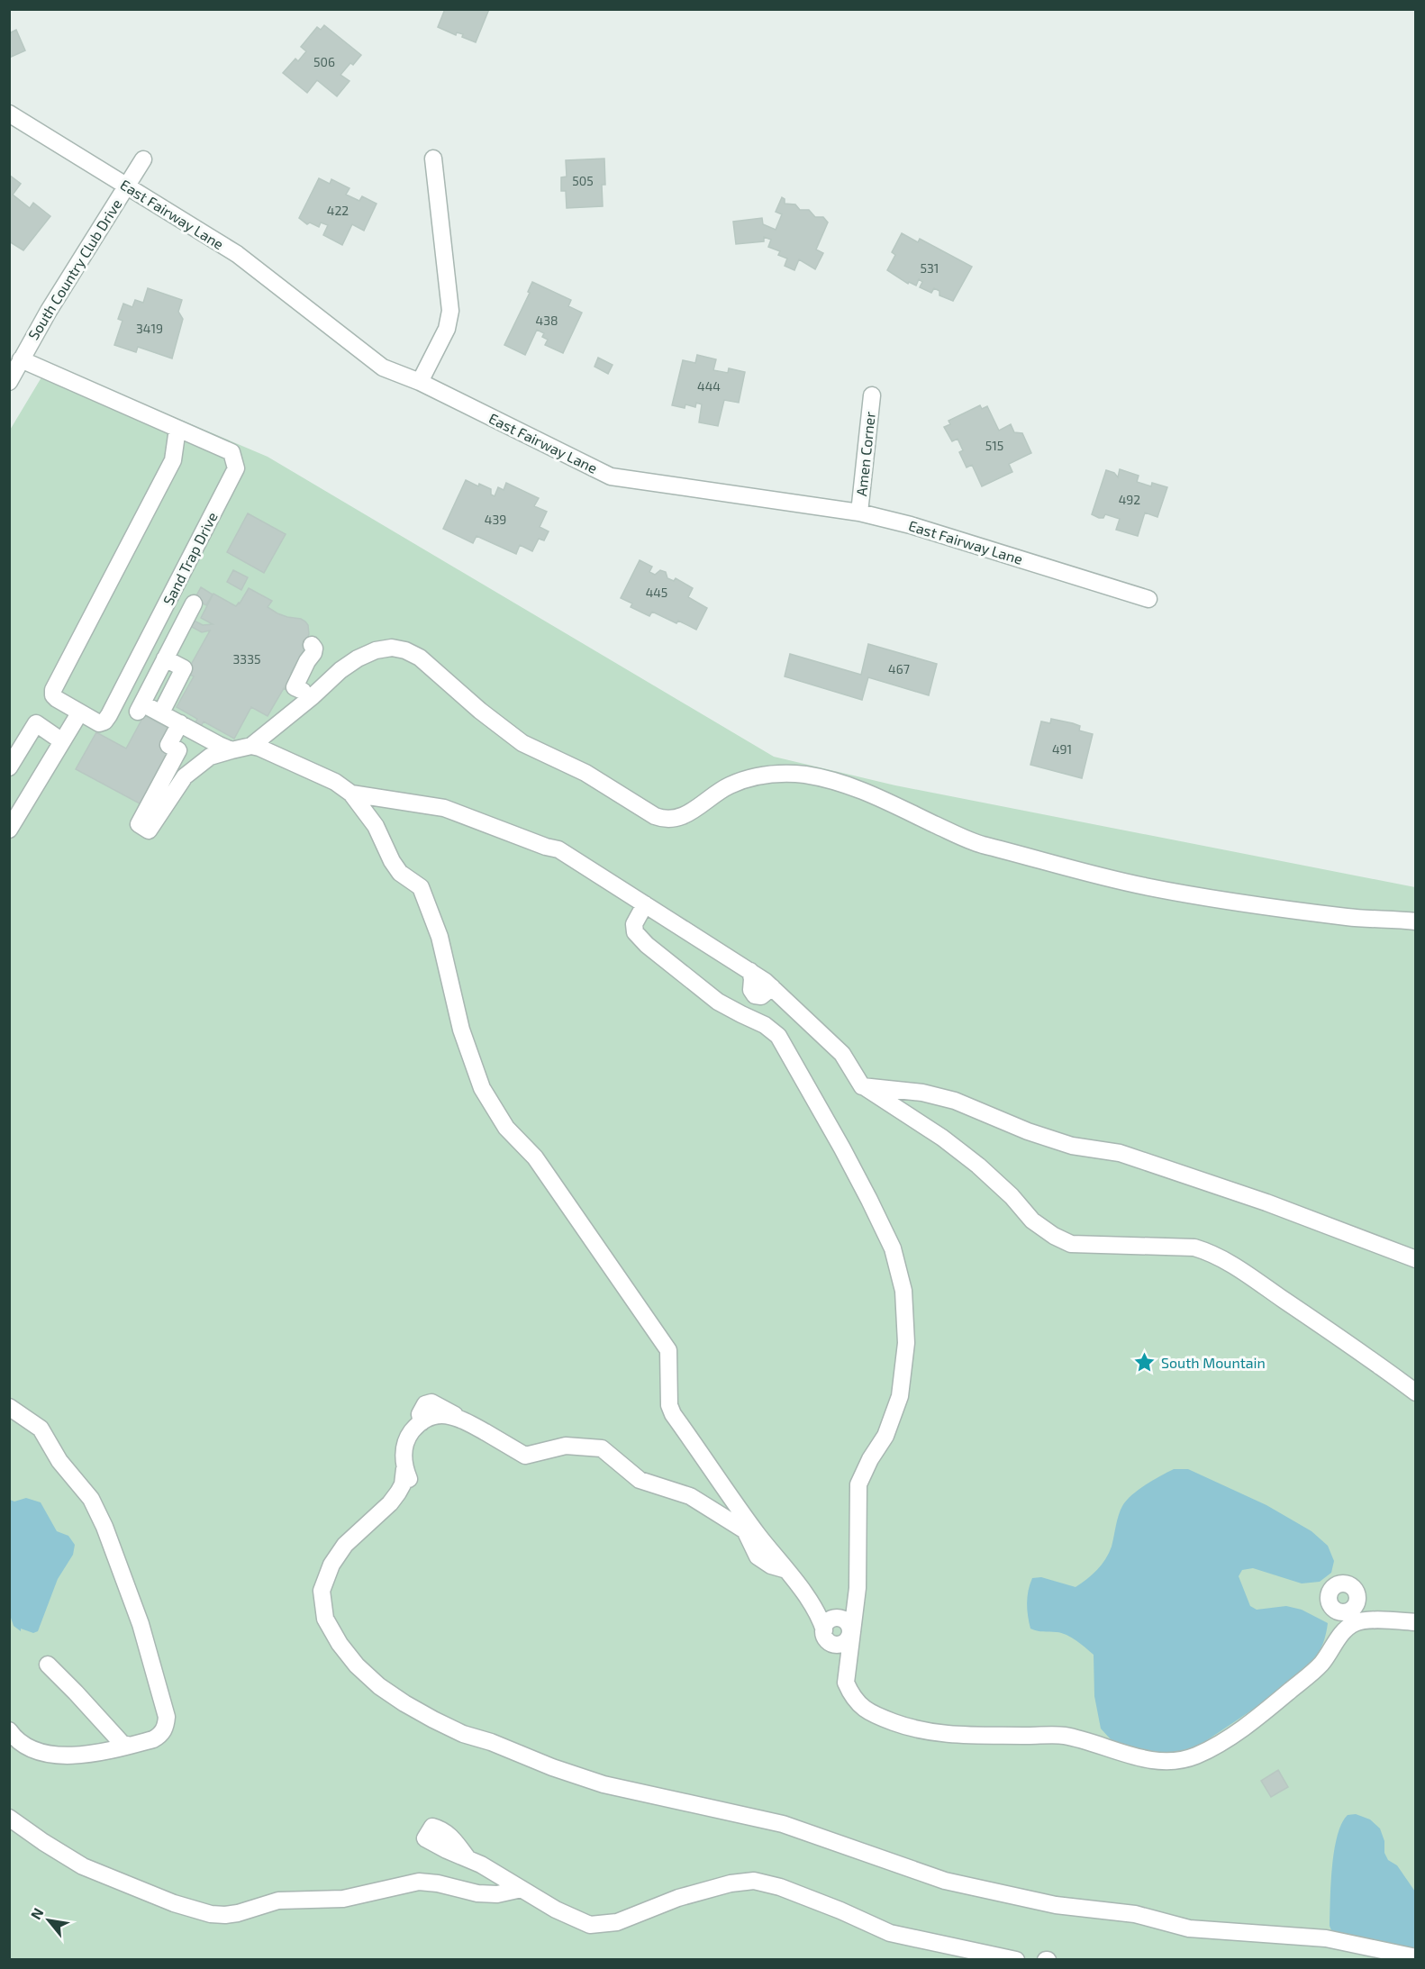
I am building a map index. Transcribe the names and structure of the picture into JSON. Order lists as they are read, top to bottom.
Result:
{
  "streets": {
    "street": [
      "East Fairway Lane",
      "South Country Club Drive",
      "Amen Corner",
      "Sand Trap Drive"
    ]
  },
  "crossings": [
    ["East Fairway Lane", "South Country Club Drive"],
    ["East Fairway Lane", "Amen Corner"],
    ["South Country Club Drive", "Sand Trap Drive"]
  ],
  "places": {
    "place": ["South Mountain"]
  },
  "house_numbers": [
    "506",
    "505",
    "422",
    "531",
    "438",
    "3419",
    "444",
    "515",
    "492",
    "439",
    "445",
    "3335",
    "467",
    "491"
  ],
  "north": "top left"
}
